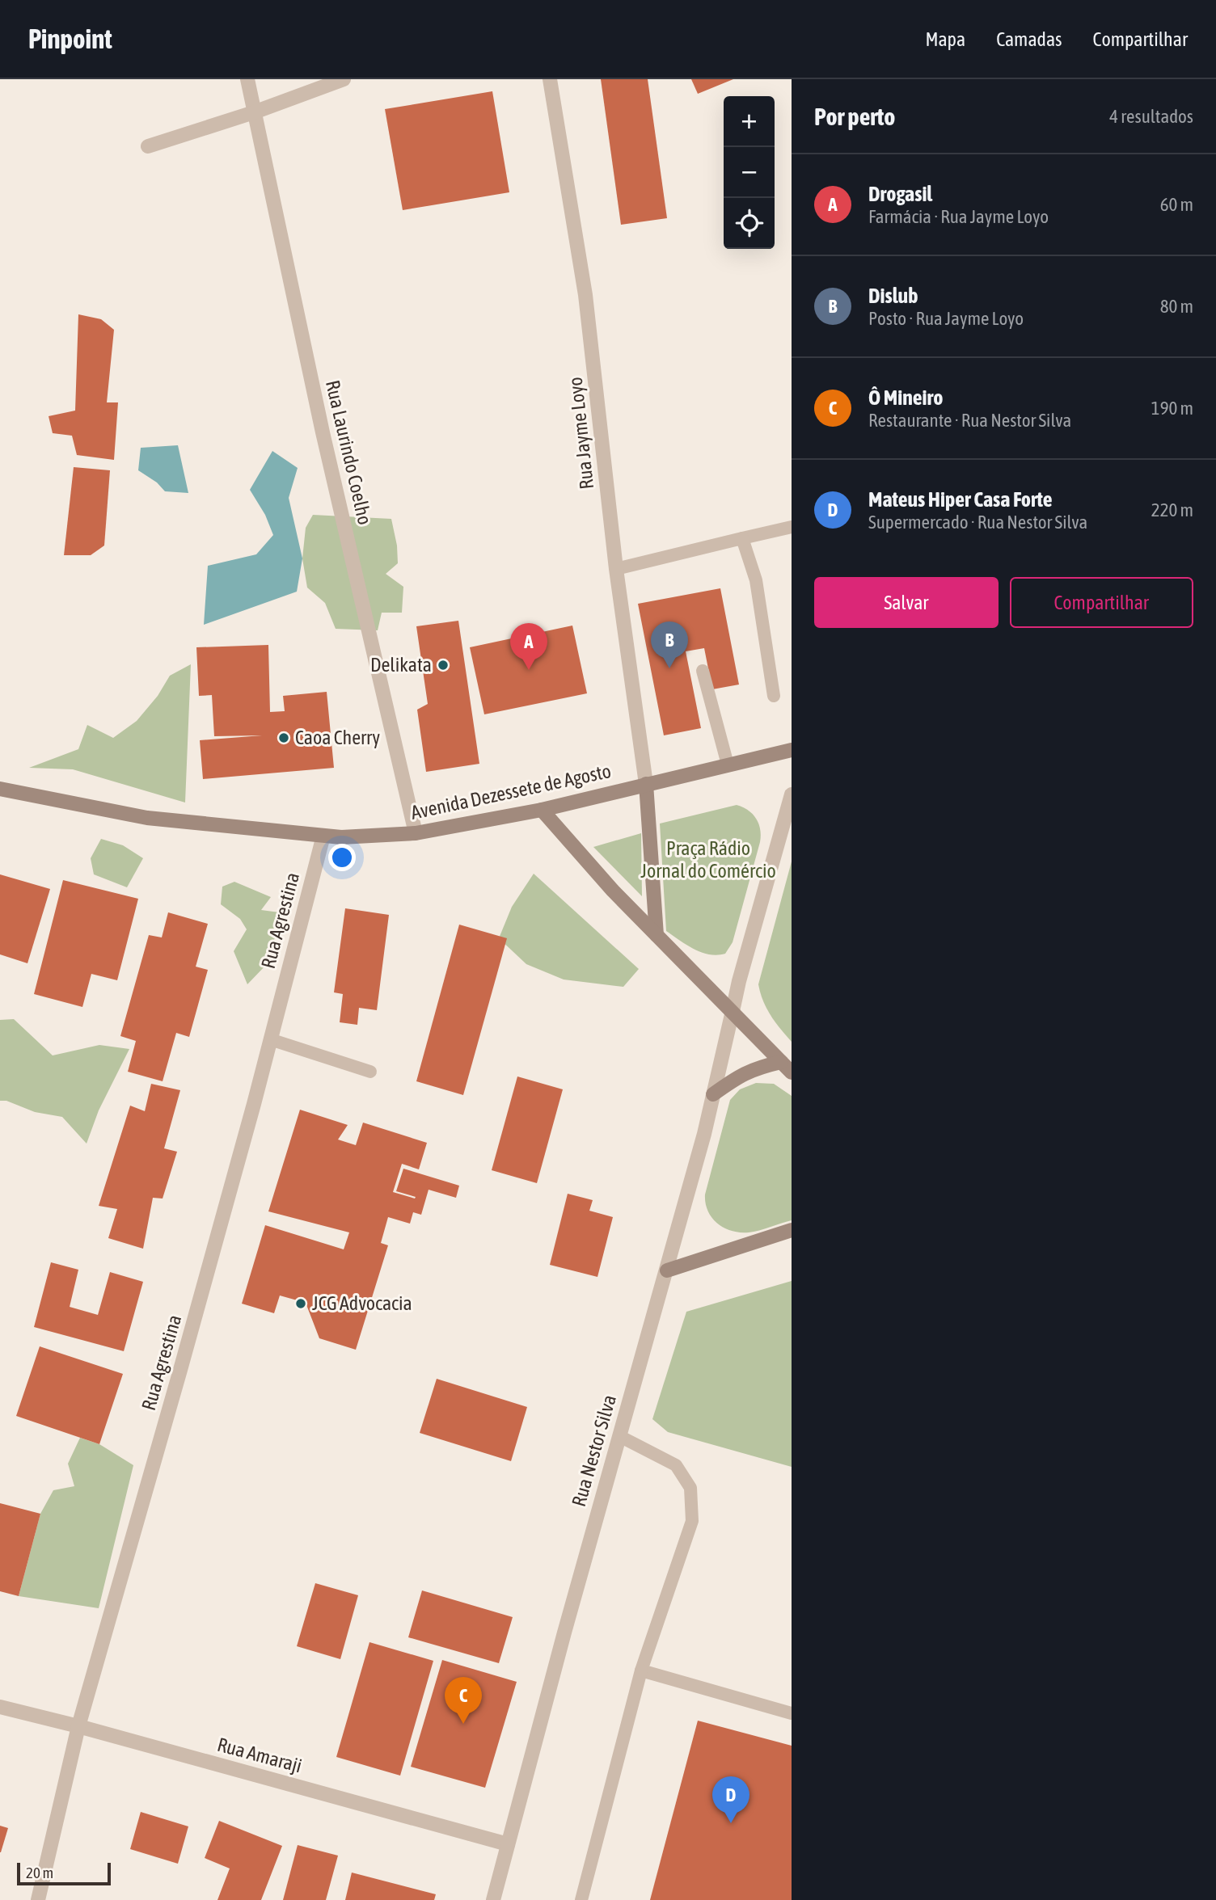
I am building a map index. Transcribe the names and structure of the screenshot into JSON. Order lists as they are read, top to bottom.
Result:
{
  "streets": {
    "main road": ["Avenida Dezessete de Agosto"],
    "street": [
      "Rua Jayme Loyo",
      "Rua Laurindo Coelho",
      "Rua Agrestina",
      "Rua Nestor Silva",
      "Rua Amaraji"
    ]
  },
  "crossings": [
    ["Rua Jayme Loyo", "Avenida Dezessete de Agosto"],
    ["Rua Laurindo Coelho", "Avenida Dezessete de Agosto"],
    ["Avenida Dezessete de Agosto", "Rua Agrestina"],
    ["Rua Agrestina", "Rua Amaraji"],
    ["Rua Nestor Silva", "Rua Amaraji"]
  ],
  "parks": ["Praça Rádio Jornal do Comércio"],
  "places": ["Delikata", "Caoa Cherry", "JCG Advocacia"],
  "scale_bar": "20 m",
  "page": {
    "header": "Pinpoint",
    "nav": ["Mapa", "Camadas", "Compartilhar"],
    "heading": ["Por perto", "4 resultados"],
    "map_buttons": ["+", "−"],
    "list": [
      {
        "mark": "A",
        "name": "Drogasil",
        "note": "Farmácia · Rua Jayme Loyo",
        "value": "60 m"
      },
      {
        "mark": "B",
        "name": "Dislub",
        "note": "Posto · Rua Jayme Loyo",
        "value": "80 m"
      },
      {
        "mark": "C",
        "name": "Ô Mineiro",
        "note": "Restaurante · Rua Nestor Silva",
        "value": "190 m"
      },
      {
        "mark": "D",
        "name": "Mateus Hiper Casa Forte",
        "note": "Supermercado · Rua Nestor Silva",
        "value": "220 m"
      }
    ],
    "buttons": ["Salvar", "Compartilhar"],
    "pins": [
      "B",
      "A",
      "C",
      "D"
    ],
    "scale": "20 m"
  }
}
